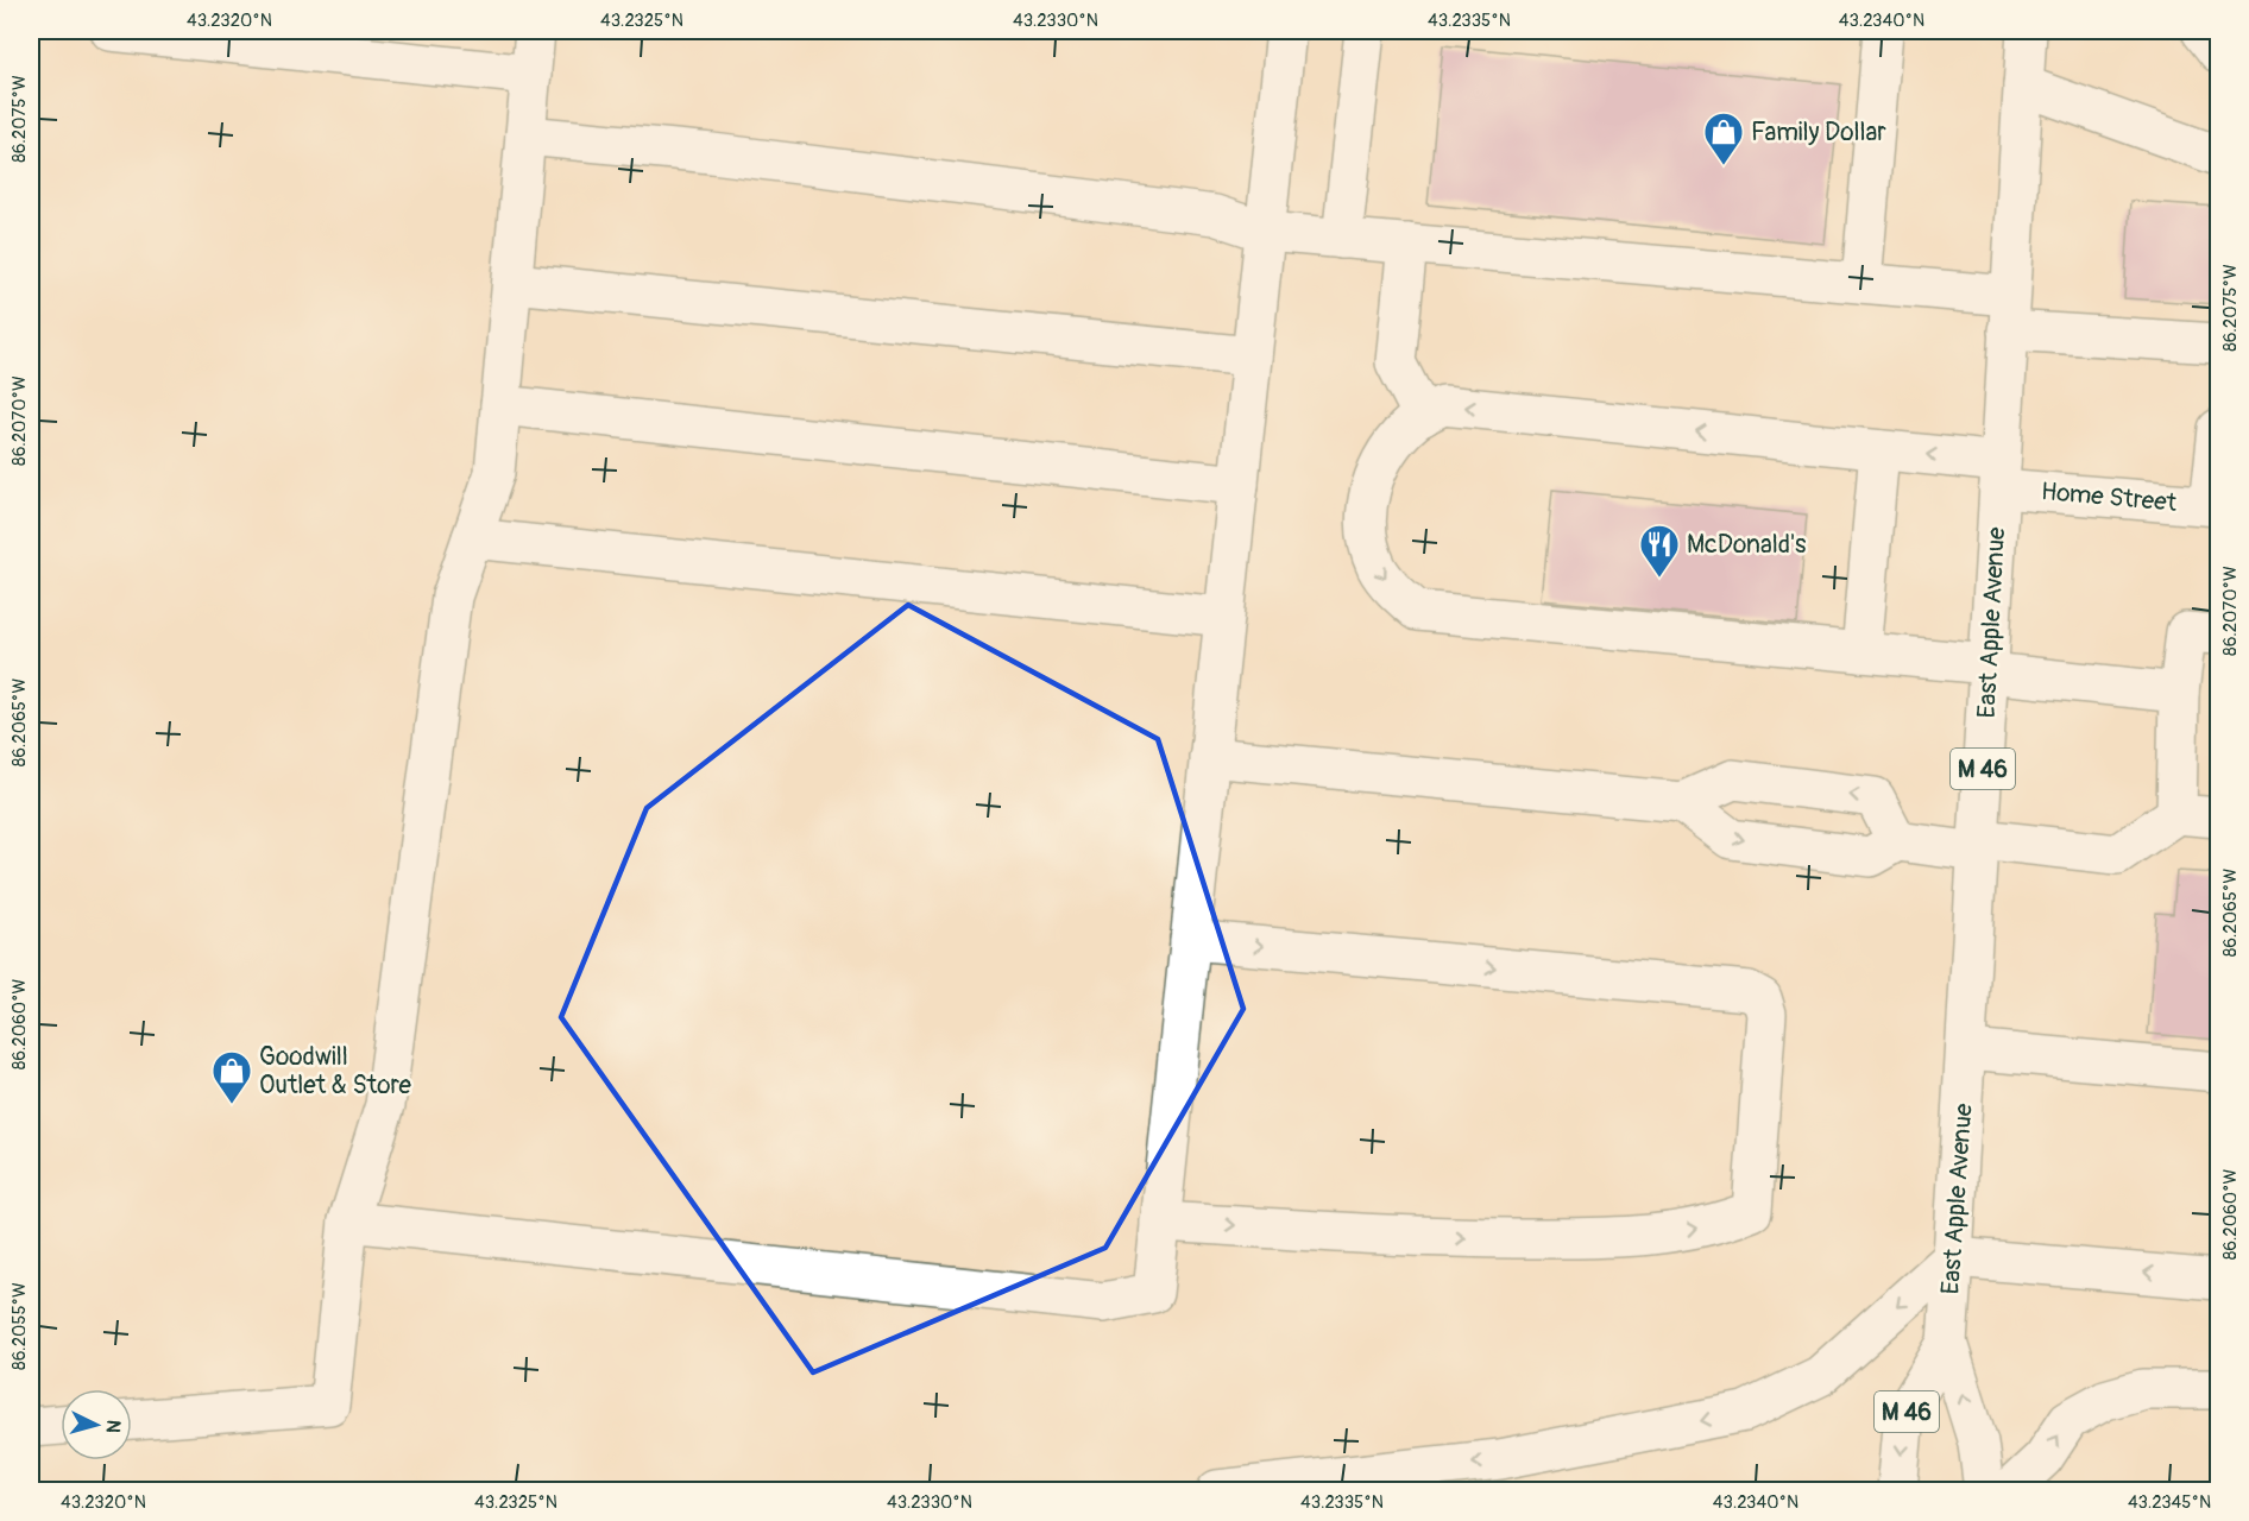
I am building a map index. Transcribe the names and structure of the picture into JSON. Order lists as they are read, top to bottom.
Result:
{
  "streets": {
    "main road": ["Home Street", "East Apple Avenue", "M 46"]
  },
  "crossings": [
    ["Home Street", "East Apple Avenue"]
  ],
  "places": {
    "shop": ["Family Dollar", "Goodwill Outlet & Store"],
    "restaurant": ["McDonald's"]
  },
  "north": "right",
  "coordinates": [
    "43.2320°N",
    "43.2325°N",
    "43.2330°N",
    "43.2335°N",
    "43.2340°N",
    "86.2075°W",
    "86.2070°W",
    "86.2065°W",
    "86.2060°W",
    "86.2055°W",
    "43.2345°N"
  ]
}
